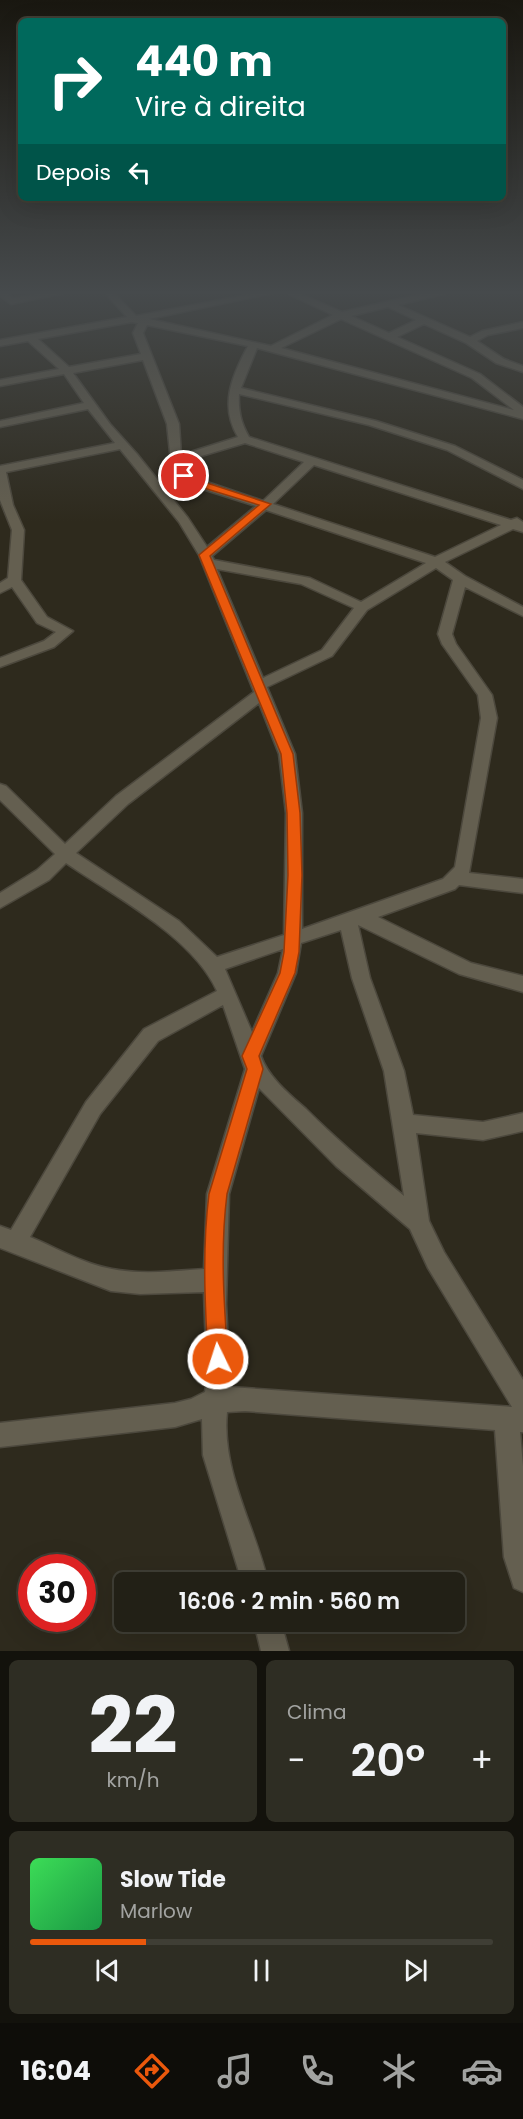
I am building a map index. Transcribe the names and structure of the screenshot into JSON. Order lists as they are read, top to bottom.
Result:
{
  "page": {
    "turn": ["440 m", "Vire à direita"],
    "then": "Depois",
    "limit": "30",
    "trip": "16:06 · 2 min · 560 m",
    "tile": [
      ["22", "km/h"],
      "Clima"
    ],
    "heat": ["−", "20°", "+"],
    "song": ["Slow Tide", "Marlow"],
    "tabs": "16:04"
  }
}
